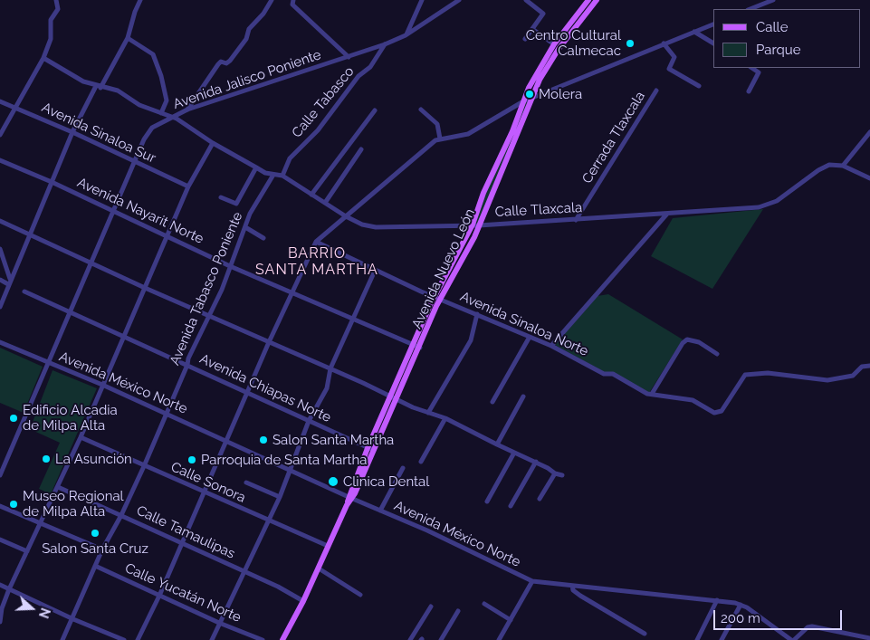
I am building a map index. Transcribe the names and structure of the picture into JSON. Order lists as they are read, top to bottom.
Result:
{
  "streets": {
    "main road": ["Avenida Nuevo León"],
    "street": [
      "Avenida Jalisco Poniente",
      "Calle Tabasco",
      "Avenida Sinaloa Sur",
      "Cerrada Tlaxcala",
      "Calle Tlaxcala",
      "Avenida Nayarit Norte",
      "Avenida Tabasco Poniente",
      "Avenida Sinaloa Norte",
      "Avenida México Norte",
      "Avenida Chiapas Norte",
      "Calle Sonora",
      "Calle Tamaulipas",
      "Calle Yucatán Norte"
    ]
  },
  "crossings": [
    ["Avenida Jalisco Poniente", "Calle Tabasco"],
    ["Avenida Jalisco Poniente", "Avenida Sinaloa Sur"],
    ["Avenida Jalisco Poniente", "Calle Tlaxcala"],
    ["Avenida Jalisco Poniente", "Avenida Nayarit Norte"],
    ["Avenida Jalisco Poniente", "Avenida México Norte"],
    ["Avenida Jalisco Poniente", "Avenida Chiapas Norte"],
    ["Calle Tabasco", "Calle Tlaxcala"],
    ["Cerrada Tlaxcala", "Calle Tlaxcala"],
    ["Calle Tlaxcala", "Avenida Nuevo León"],
    ["Calle Tlaxcala", "Avenida Tabasco Poniente"],
    ["Avenida Nayarit Norte", "Avenida Nuevo León"],
    ["Avenida Nayarit Norte", "Avenida Tabasco Poniente"],
    ["Avenida Nuevo León", "Avenida Sinaloa Norte"],
    ["Avenida Nuevo León", "Avenida México Norte"],
    ["Avenida Nuevo León", "Avenida Chiapas Norte"],
    ["Avenida Nuevo León", "Calle Sonora"],
    ["Avenida Nuevo León", "Calle Tamaulipas"],
    ["Avenida Tabasco Poniente", "Avenida México Norte"],
    ["Avenida Tabasco Poniente", "Avenida Chiapas Norte"],
    ["Avenida Tabasco Poniente", "Calle Sonora"],
    ["Avenida Tabasco Poniente", "Calle Tamaulipas"],
    ["Avenida Tabasco Poniente", "Calle Yucatán Norte"]
  ],
  "districts": ["BARRIO SANTA MARTHA"],
  "places": [
    "Centro Cultural Calmecac",
    "Molera",
    "Edificio Alcadia de Milpa Alta",
    "Salon Santa Martha",
    "La Asunción",
    "Parroquia de Santa Martha",
    "Clinica Dental",
    "Museo Regional de Milpa Alta",
    "Salon Santa Cruz"
  ],
  "legend": ["Calle", "Parque"],
  "scale_bar": "200 m",
  "north": "right"
}
